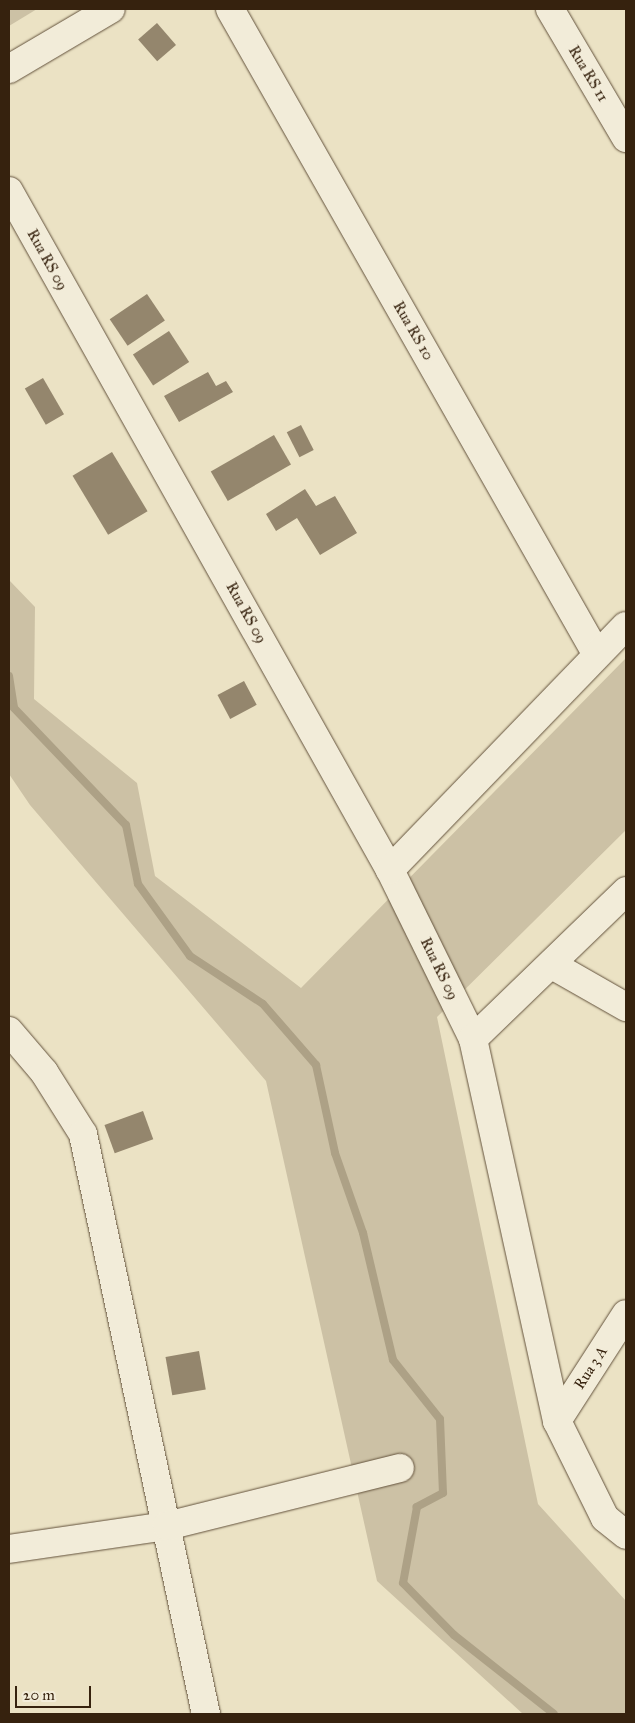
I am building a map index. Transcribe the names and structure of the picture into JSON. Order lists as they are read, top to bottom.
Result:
{
  "streets": {
    "street": [
      "Rua RS 11",
      "Rua RS 09",
      "Rua RS 10",
      "Rua 3 A"
    ]
  },
  "crossings": [
    ["Rua RS 09", "Rua 3 A"]
  ],
  "scale_bar": "20 m"
}
